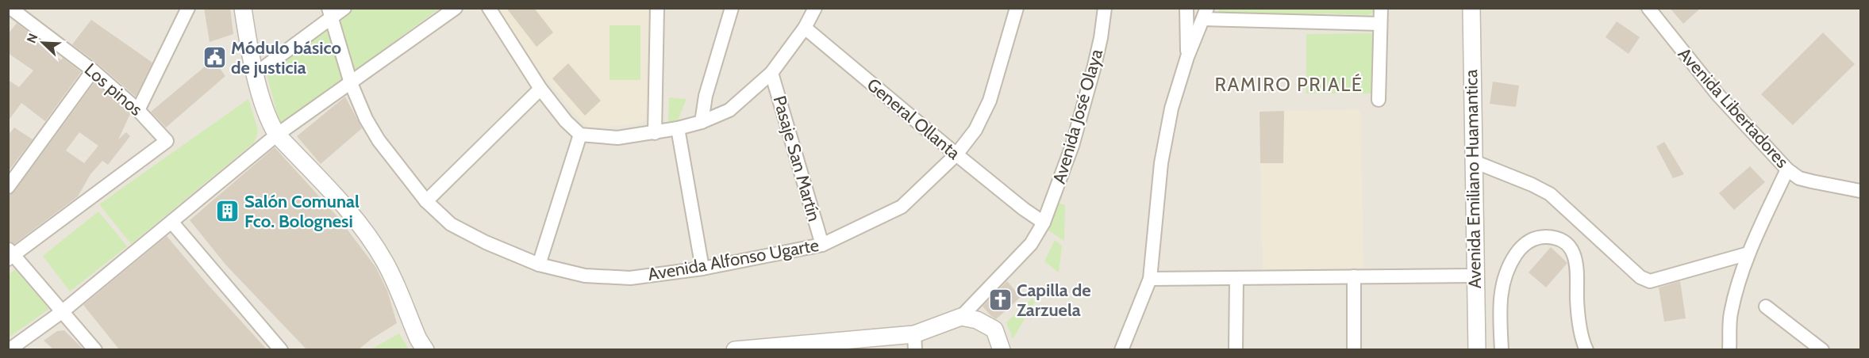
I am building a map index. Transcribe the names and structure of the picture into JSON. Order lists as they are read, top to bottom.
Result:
{
  "streets": {
    "street": [
      "Los pinos",
      "Avenida Libertadores",
      "Avenida José Olaya",
      "General Ollanta",
      "Pasaje San Martín",
      "Avenida Emiliano Huamantica",
      "Avenida Alfonso Ugarte"
    ]
  },
  "crossings": [
    ["Avenida José Olaya", "General Ollanta"],
    ["General Ollanta", "Avenida Alfonso Ugarte"],
    ["Pasaje San Martín", "Avenida Alfonso Ugarte"]
  ],
  "districts": ["RAMIRO PRIALÉ"],
  "places": {
    "public building": ["Módulo básico de justicia"],
    "building": ["Salón Comunal Fco. Bolognesi"],
    "church": ["Capilla de Zarzuela"]
  },
  "north": "top left"
}
